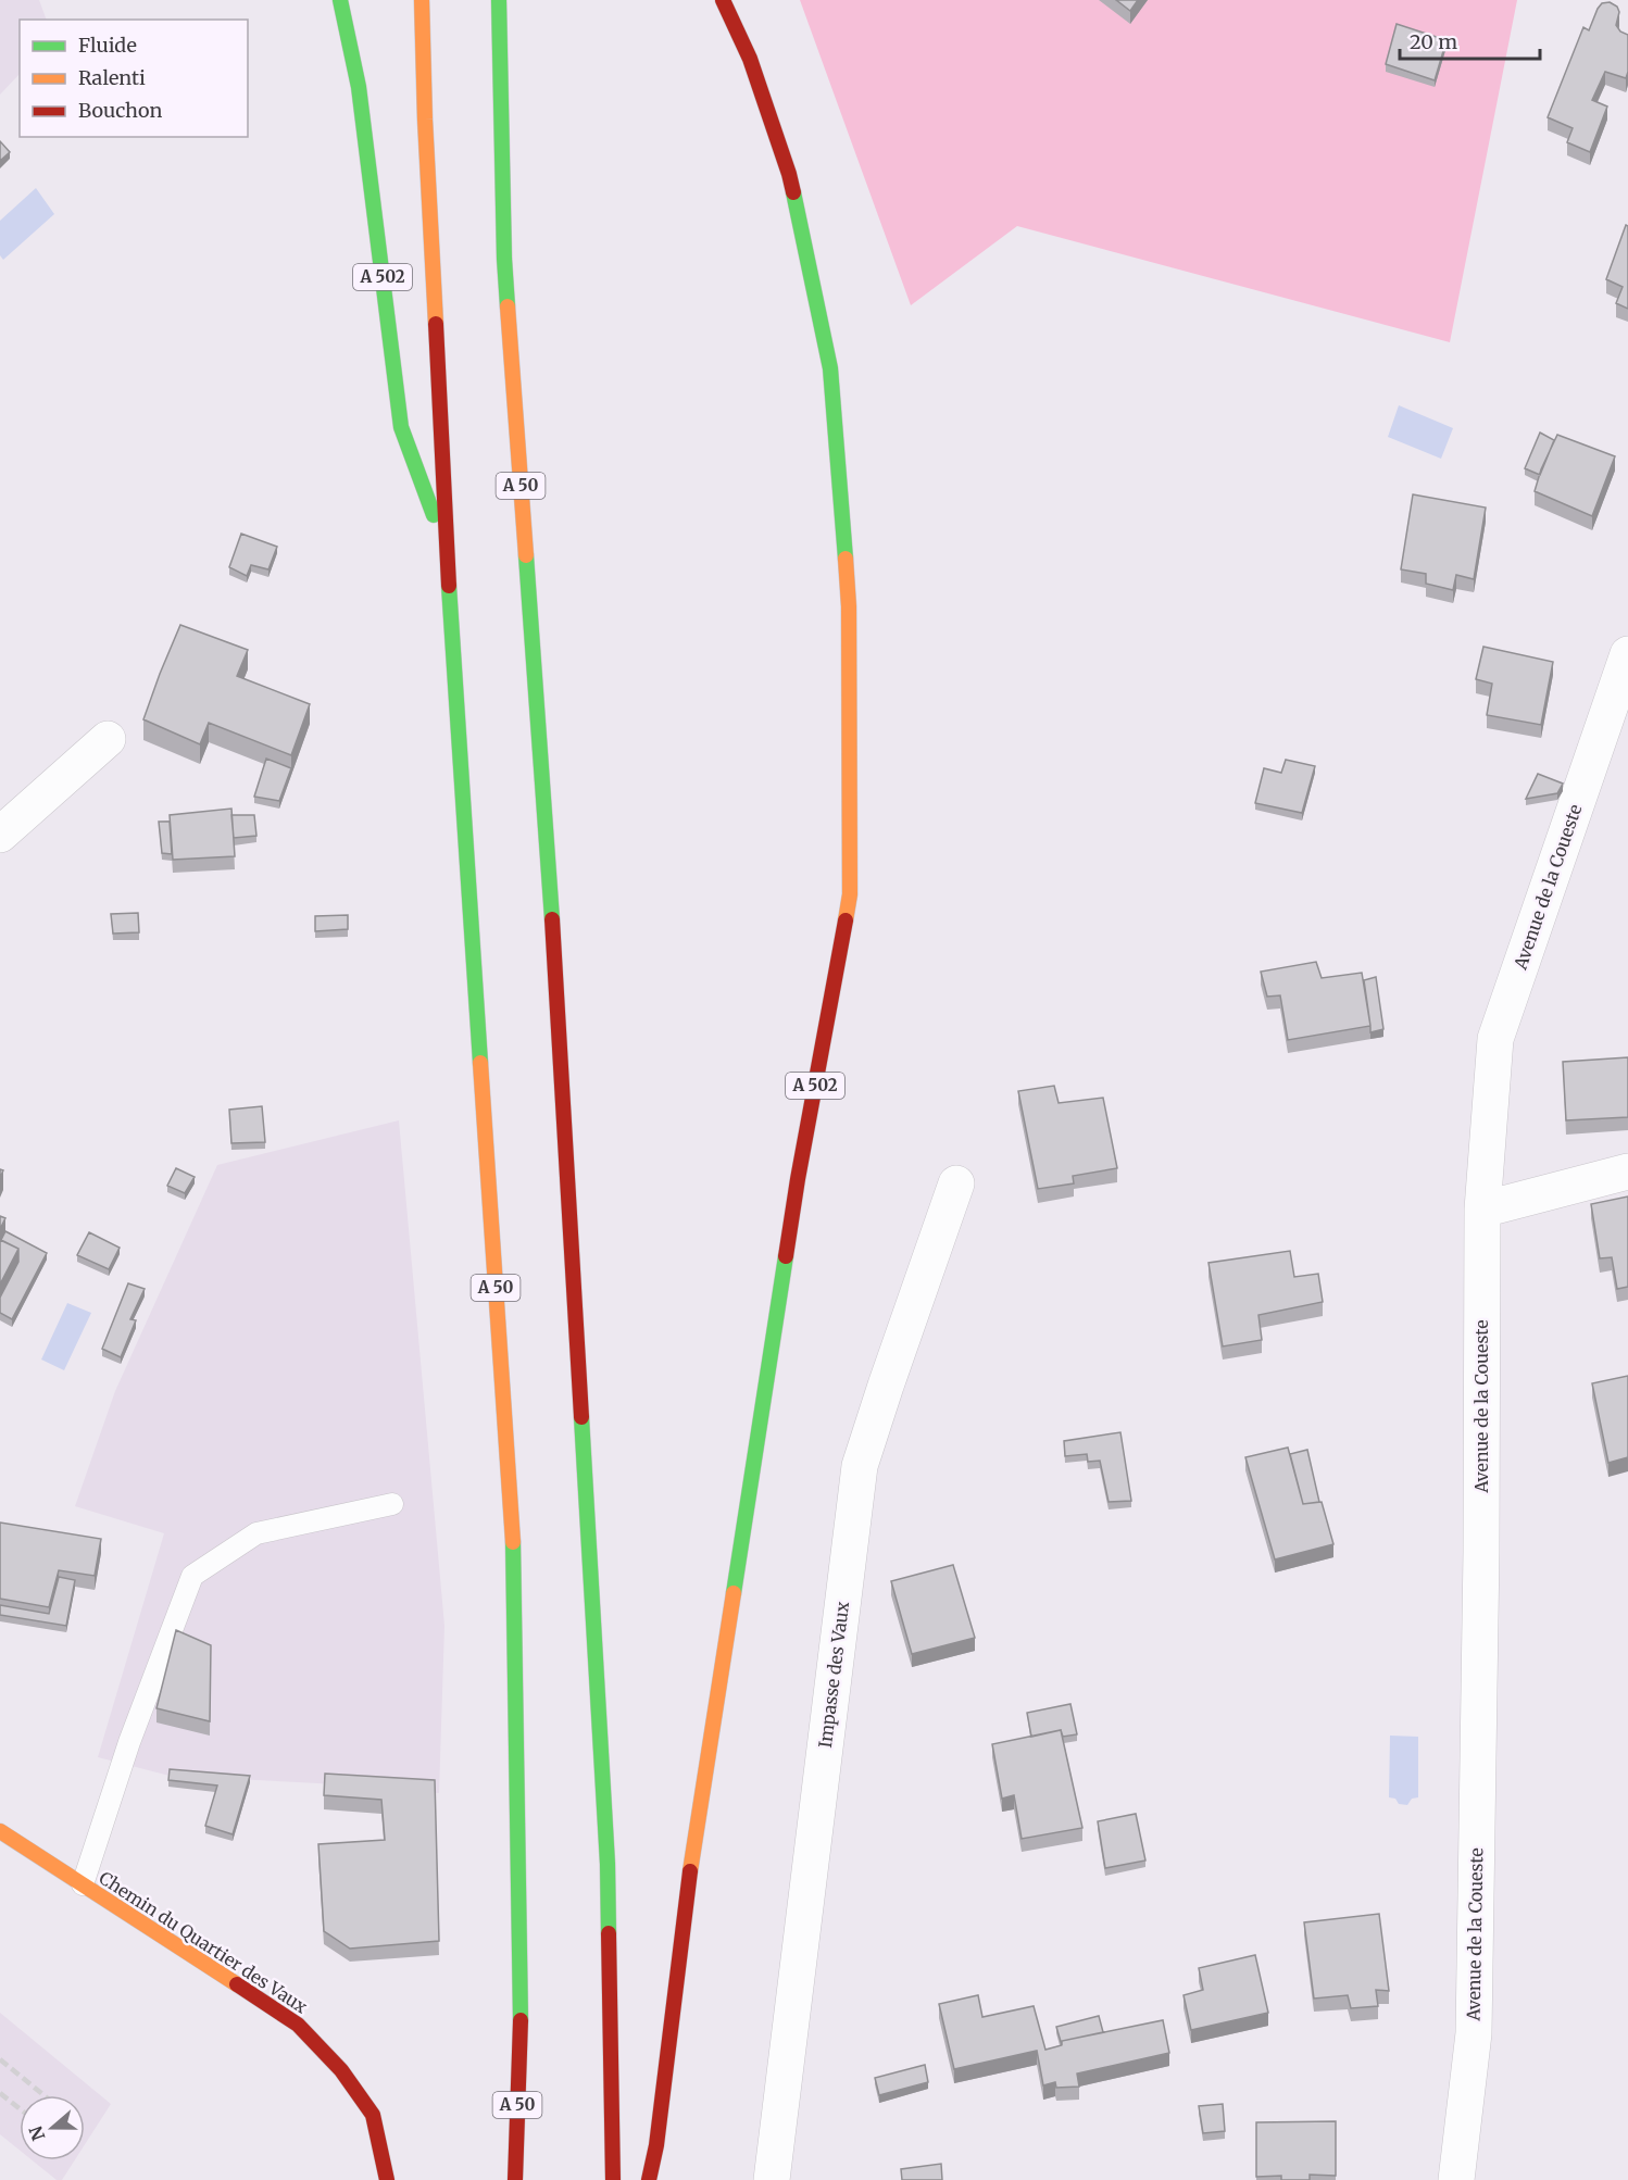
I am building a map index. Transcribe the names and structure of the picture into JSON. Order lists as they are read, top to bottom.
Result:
{
  "streets": {
    "main road": ["A 502", "A 50", "Chemin du Quartier des Vaux"],
    "street": ["Avenue de la Coueste", "Impasse des Vaux"]
  },
  "crossings": [
    ["A 502", "A 50"]
  ],
  "legend": ["Fluide", "Ralenti", "Bouchon"],
  "scale_bar": "20 m",
  "north": "left"
}
